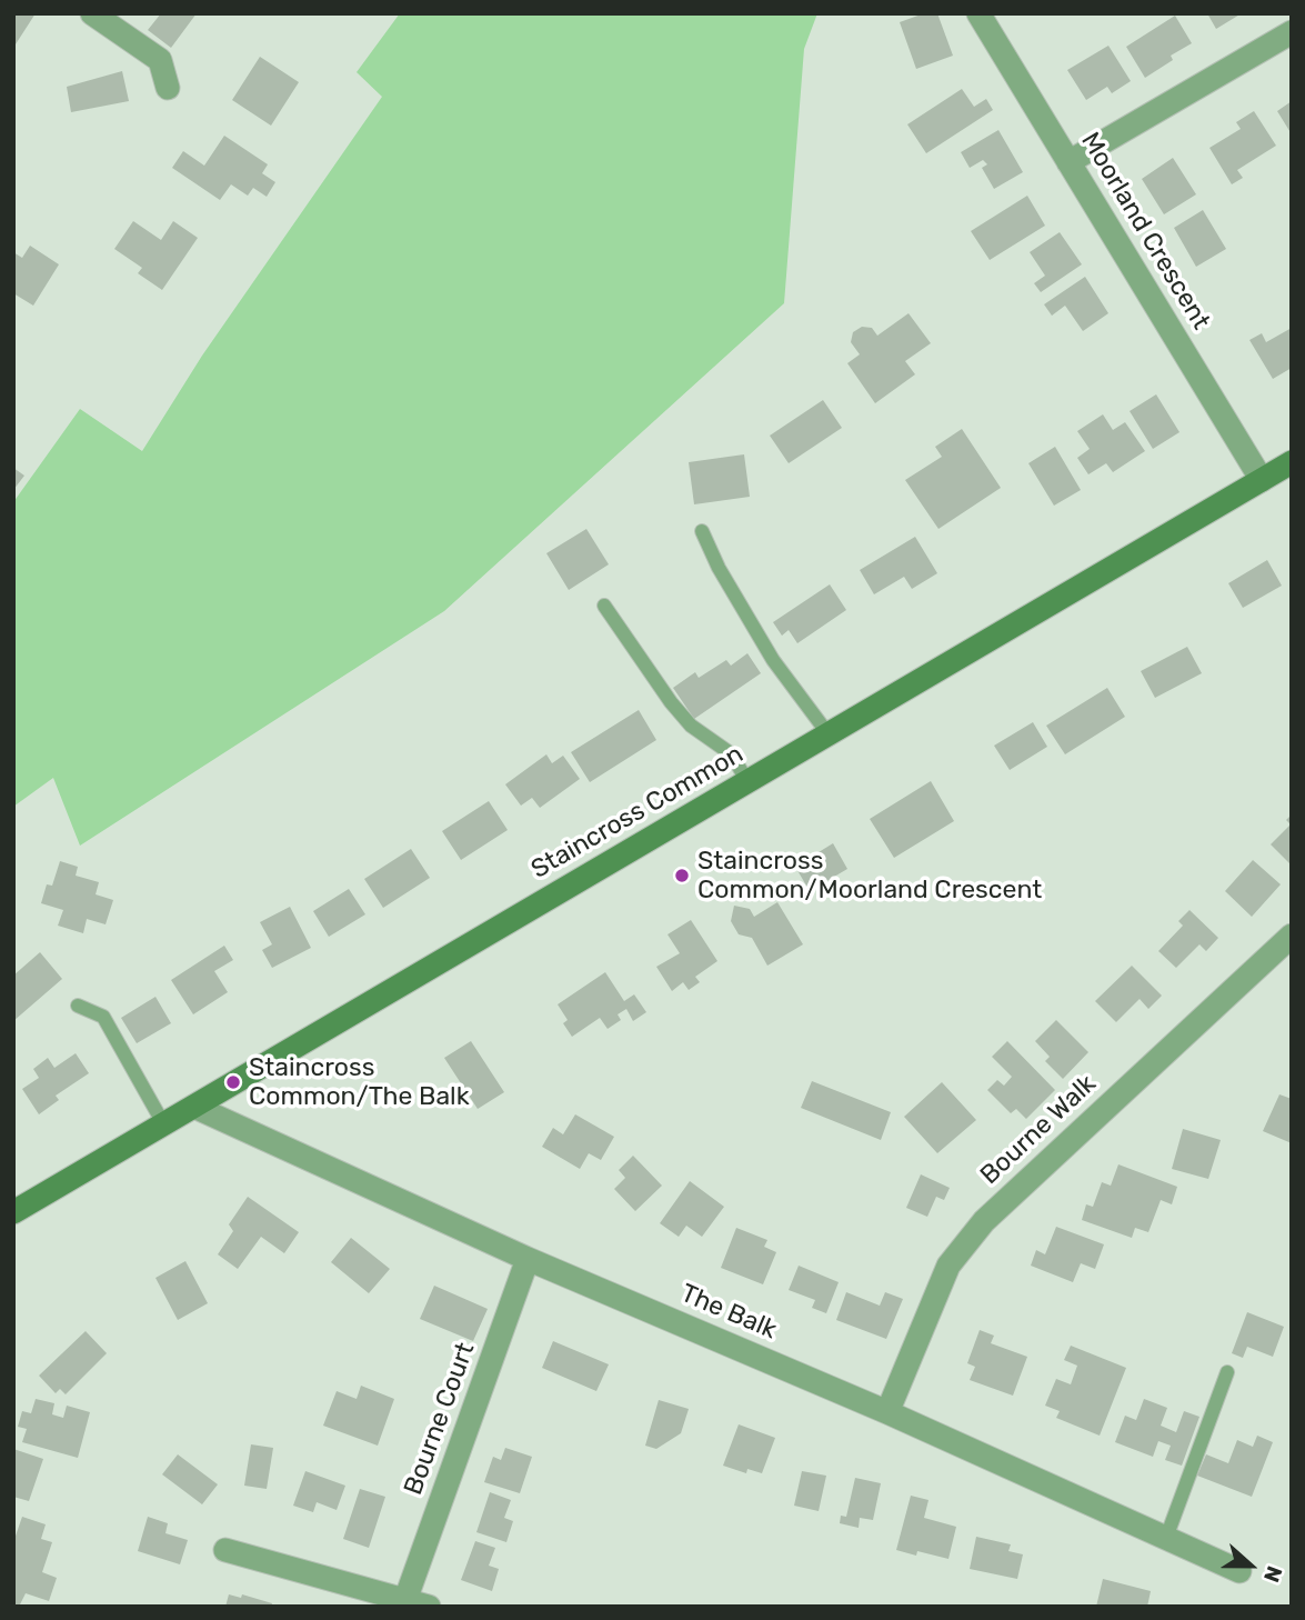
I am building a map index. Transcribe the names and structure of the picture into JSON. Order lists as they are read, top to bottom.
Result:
{
  "streets": {
    "street": [
      "Moorland Crescent",
      "Staincross Common",
      "Bourne Walk",
      "The Balk",
      "Bourne Court"
    ]
  },
  "crossings": [
    ["Moorland Crescent", "Staincross Common"],
    ["Staincross Common", "The Balk"],
    ["Bourne Walk", "The Balk"],
    ["The Balk", "Bourne Court"]
  ],
  "places": ["Staincross Common/Moorland Crescent", "Staincross Common/The Balk"],
  "north": "right"
}
